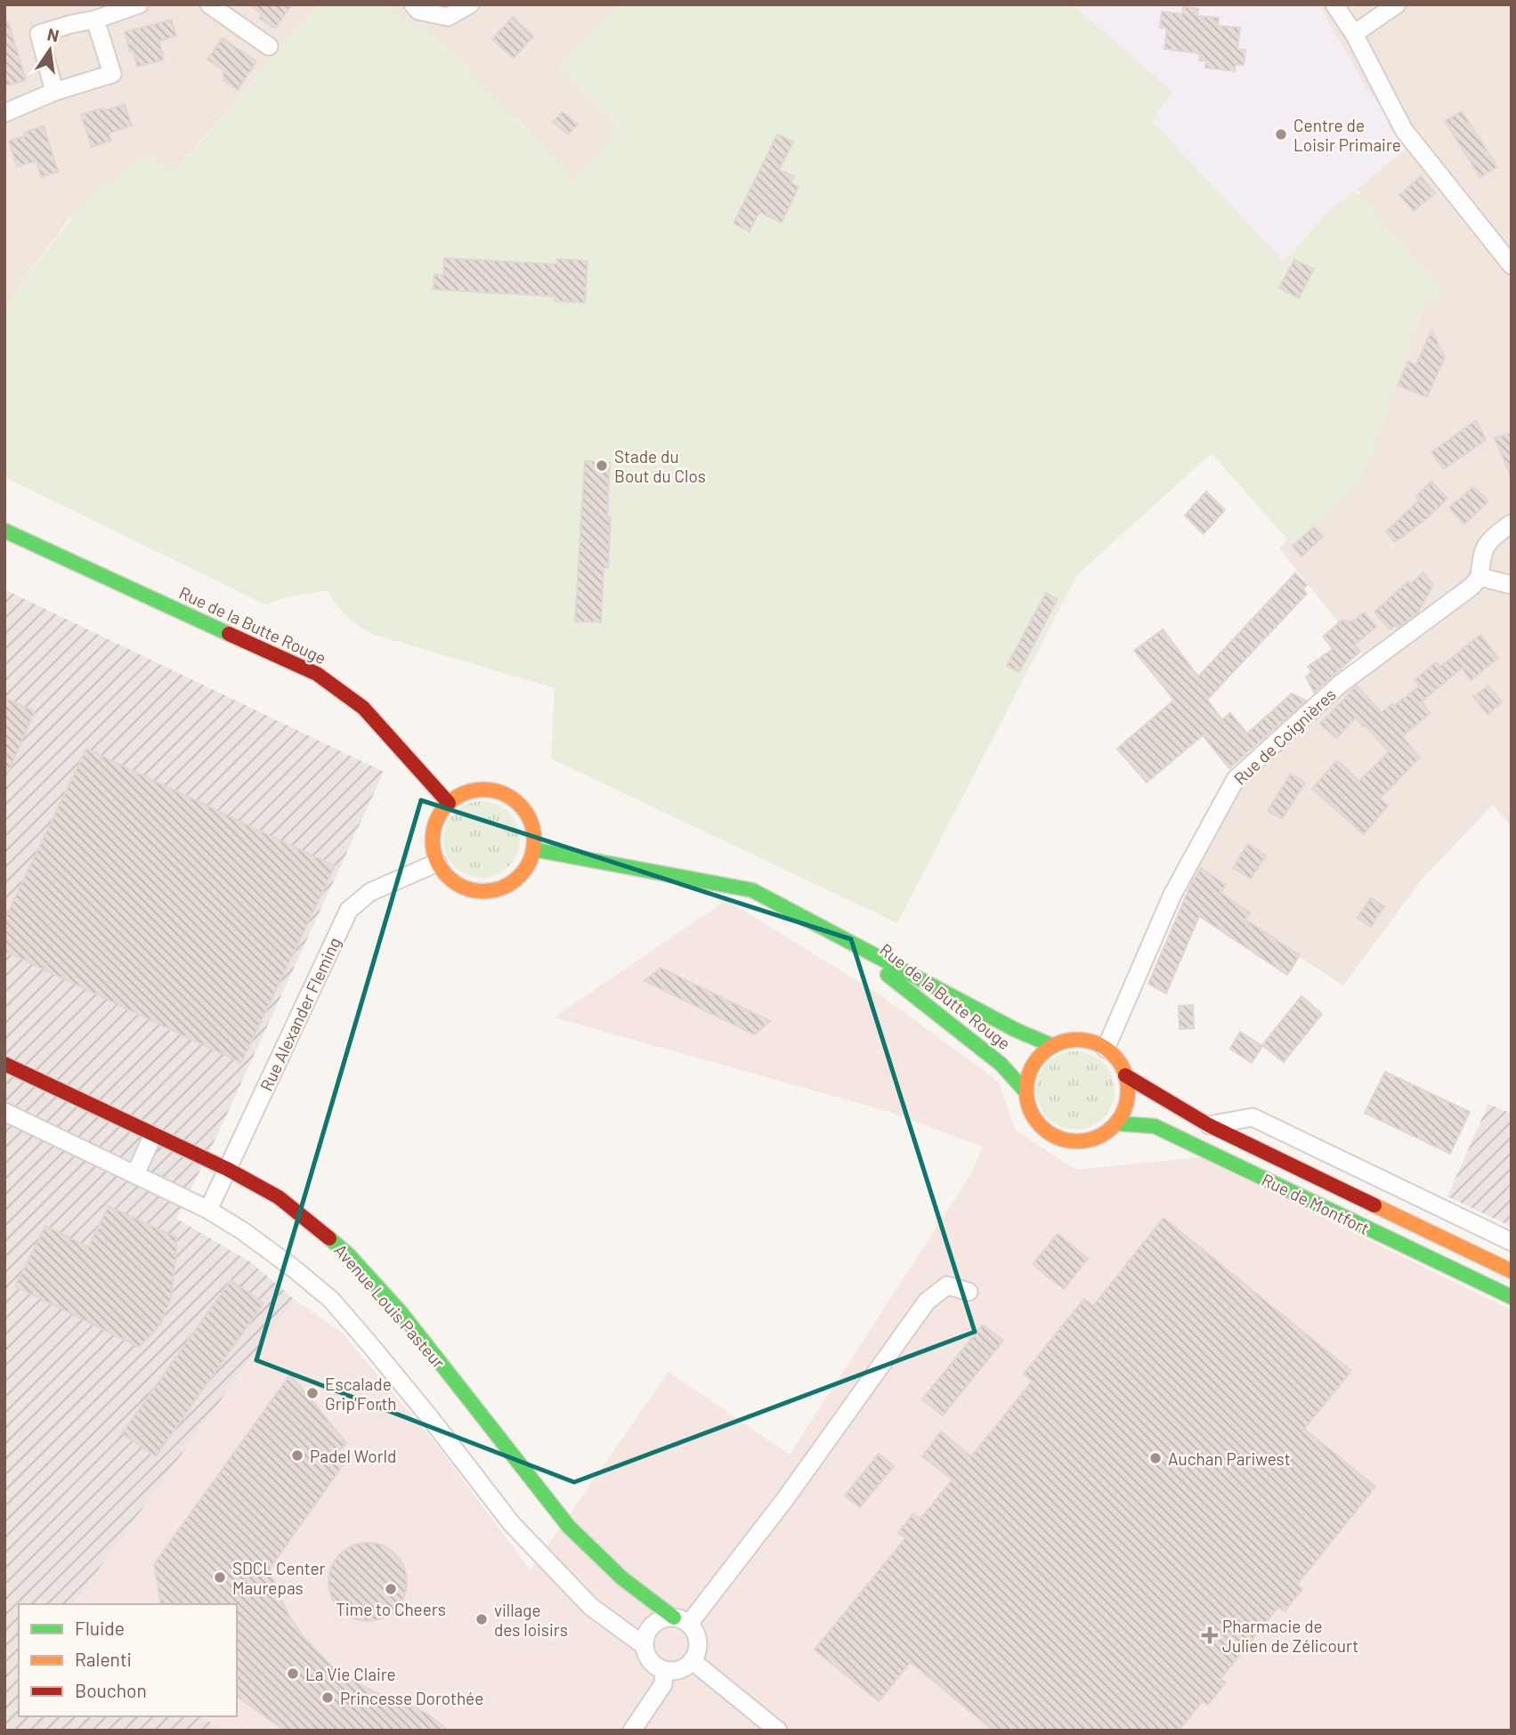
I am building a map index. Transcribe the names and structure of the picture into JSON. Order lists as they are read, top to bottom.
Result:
{
  "streets": {
    "street": [
      "Rue de la Butte Rouge",
      "Rue de Coignières",
      "Rue Alexander Fleming",
      "Rue de Montfort",
      "Avenue Louis Pasteur"
    ]
  },
  "crossings": [
    ["Rue de la Butte Rouge", "Rue de Coignières"],
    ["Rue de la Butte Rouge", "Rue Alexander Fleming"],
    ["Rue de la Butte Rouge", "Rue de Montfort"],
    ["Rue de Coignières", "Rue de Montfort"],
    ["Rue Alexander Fleming", "Avenue Louis Pasteur"]
  ],
  "places": {
    "other": [
      "Centre de Loisir Primaire",
      "Stade du Bout du Clos",
      "Escalade Grip'Forth",
      "Padel World",
      "Auchan Pariwest",
      "SDCL Center Maurepas",
      "Time to Cheers",
      "village des loisirs",
      "La Vie Claire",
      "Princesse Dorothée"
    ],
    "health": ["Pharmacie de Julien de Zélicourt"]
  },
  "legend": ["Fluide", "Ralenti", "Bouchon"],
  "north": "top"
}
